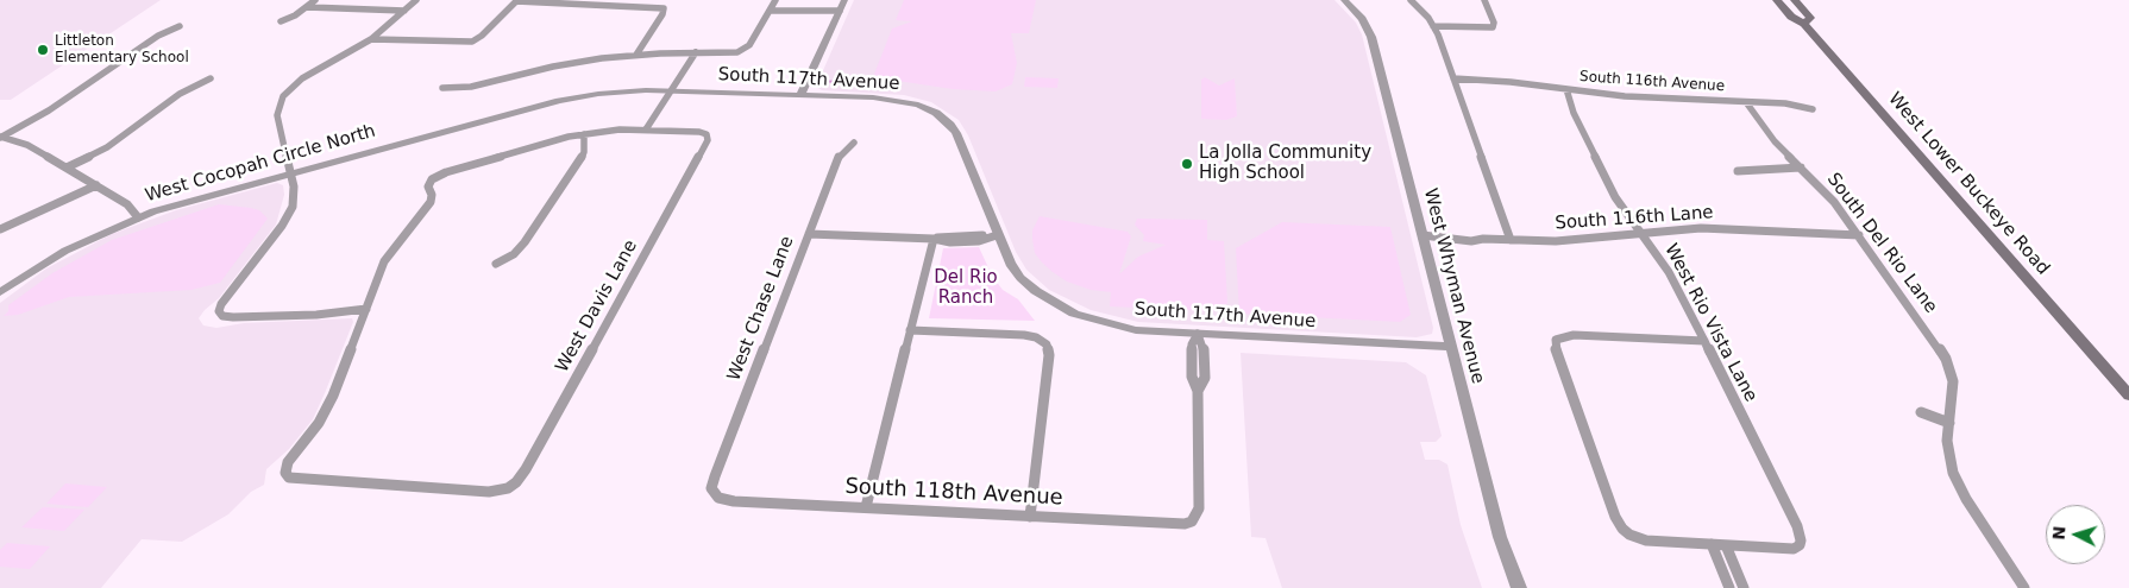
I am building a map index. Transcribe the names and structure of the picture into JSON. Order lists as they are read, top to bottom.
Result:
{
  "streets": {
    "main road": ["West Lower Buckeye Road"],
    "street": [
      "South 117th Avenue",
      "South 116th Avenue",
      "West Cocopah Circle North",
      "South 116th Lane",
      "South Del Rio Lane",
      "West Whyman Avenue",
      "West Davis Lane",
      "West Chase Lane",
      "West Rio Vista Lane",
      "South 118th Avenue"
    ]
  },
  "crossings": [
    ["South 117th Avenue", "West Cocopah Circle North"],
    ["South 117th Avenue", "West Whyman Avenue"],
    ["South 117th Avenue", "South 118th Avenue"],
    ["South 116th Avenue", "South Del Rio Lane"],
    ["South 116th Avenue", "West Rio Vista Lane"],
    ["South 116th Lane", "South Del Rio Lane"],
    ["South 116th Lane", "West Whyman Avenue"],
    ["South 116th Lane", "West Rio Vista Lane"],
    ["West Chase Lane", "South 118th Avenue"]
  ],
  "parks": ["Del Rio Ranch"],
  "places": ["Littleton Elementary School", "La Jolla Community High School"],
  "north": "left"
}
